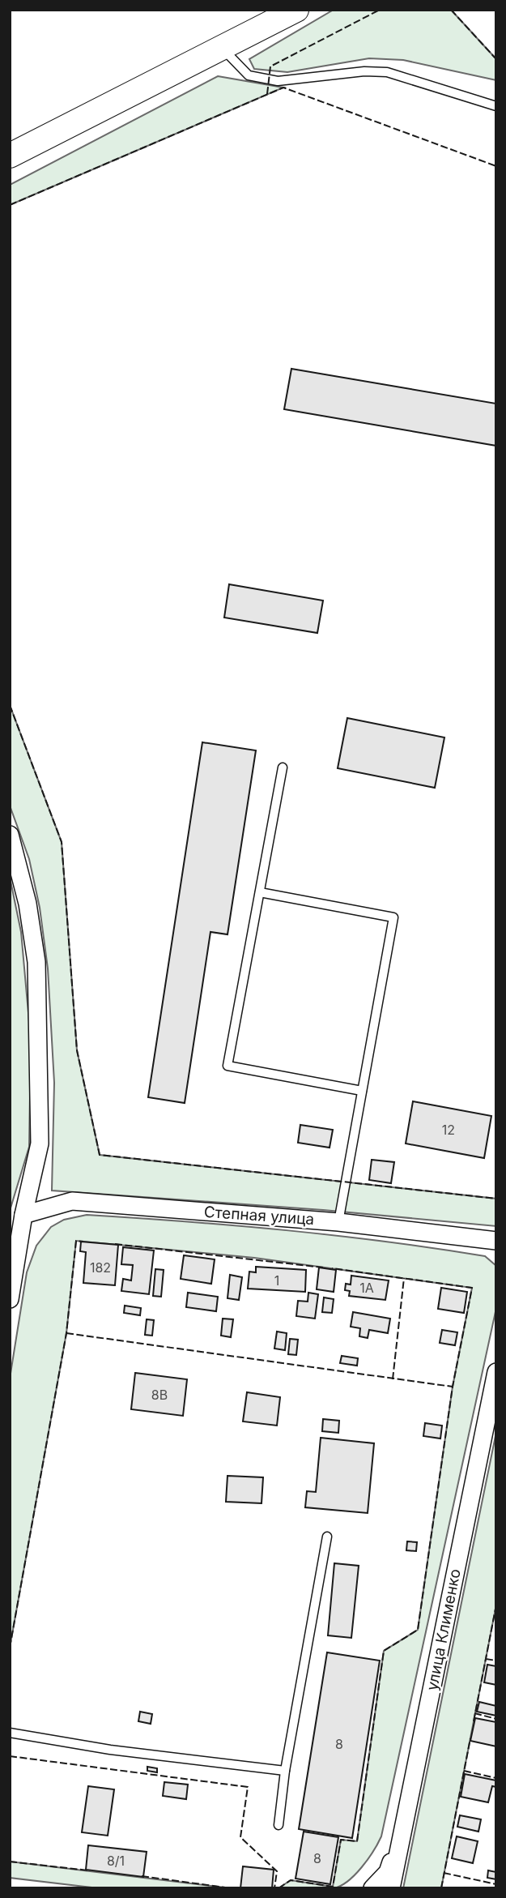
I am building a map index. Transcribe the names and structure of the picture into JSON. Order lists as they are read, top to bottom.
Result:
{
  "streets": {
    "street": ["Степная улица", "улица Клименко"]
  },
  "house_numbers": [
    "12",
    "182",
    "1",
    "1А",
    "8В",
    "8",
    "8",
    "8/1"
  ]
}
